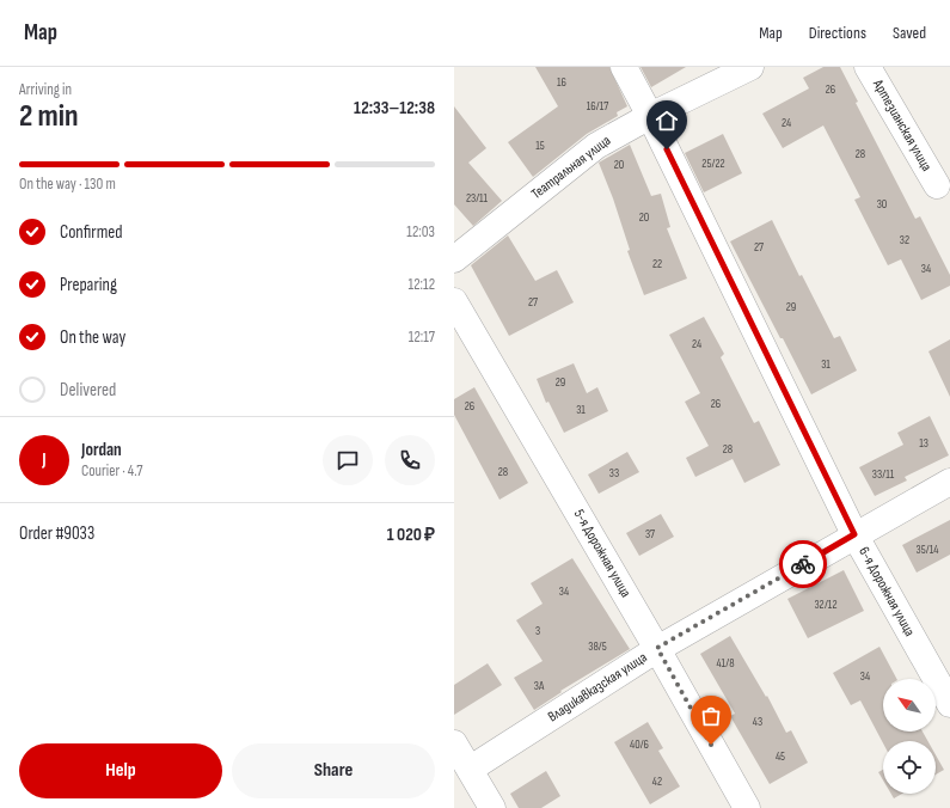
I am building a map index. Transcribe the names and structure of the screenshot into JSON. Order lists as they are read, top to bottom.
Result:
{
  "streets": {
    "street": [
      "Артезианская улица",
      "Театральная улица",
      "5-я Дорожная улица",
      "6-я Дорожная улица",
      "Владикавказская улица"
    ]
  },
  "crossings": [
    ["Театральная улица", "6-я Дорожная улица"],
    ["5-я Дорожная улица", "Владикавказская улица"],
    ["6-я Дорожная улица", "Владикавказская улица"]
  ],
  "house_numbers": [
    "16",
    "26",
    "16/17",
    "24",
    "15",
    "28",
    "25/22",
    "20",
    "23/11",
    "30",
    "20",
    "32",
    "27",
    "22",
    "34",
    "27",
    "29",
    "24",
    "31",
    "29",
    "26",
    "26",
    "31",
    "13",
    "28",
    "28",
    "33",
    "33/11",
    "37",
    "35/14",
    "34",
    "32/12",
    "3",
    "38/5",
    "41/8",
    "34",
    "3А",
    "43",
    "40/6",
    "45",
    "42"
  ],
  "north": "top left",
  "page": {
    "header": "Map",
    "nav": ["Map", "Directions", "Saved"],
    "heading": ["2 min", "Arriving in", "12:33–12:38"],
    "panel": [
      "Jordan",
      "Courier · 4.7",
      "Order #9033",
      "1 020 ₽"
    ],
    "bar": "On the way · 130 m",
    "list": [
      ["Confirmed", "12:03"],
      ["Preparing", "12:12"],
      ["On the way", "12:17"],
      "Delivered"
    ],
    "round": "J",
    "buttons": ["Help", "Share"]
  }
}
